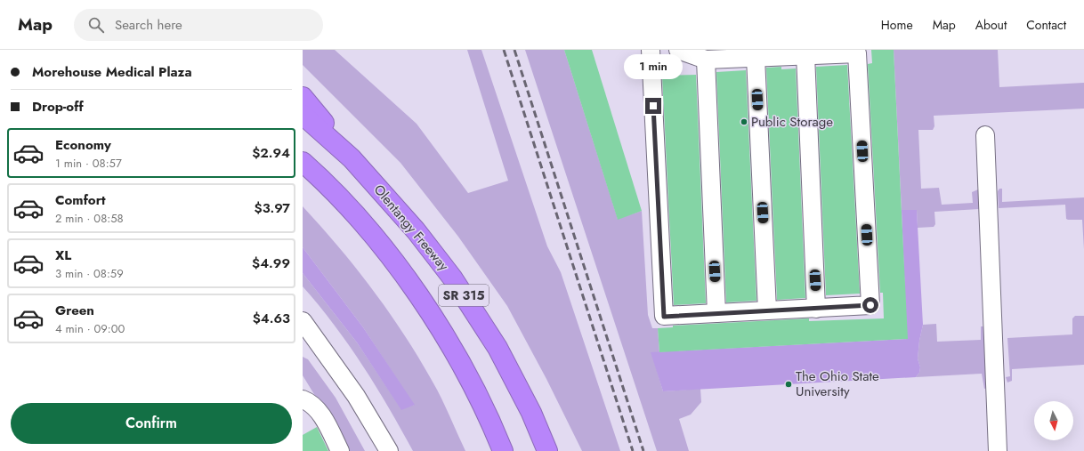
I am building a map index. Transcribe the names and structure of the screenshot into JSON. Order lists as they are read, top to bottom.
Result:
{
  "streets": {
    "highway": ["Olentangy Freeway", "SR 315"]
  },
  "places": ["Public Storage", "The Ohio State University"],
  "north": "bottom",
  "page": {
    "header": "Map",
    "search": "Search here",
    "nav": [
      "Home",
      "Map",
      "About",
      "Contact"
    ],
    "banner": ["Morehouse Medical Plaza", "Drop-off"],
    "bubble": "1 min",
    "list": [
      {
        "name": "Economy",
        "note": "1 min · 08:57",
        "value": "$2.94"
      },
      {
        "name": "Comfort",
        "note": "2 min · 08:58",
        "value": "$3.97"
      },
      {
        "name": "XL",
        "note": "3 min · 08:59",
        "value": "$4.99"
      },
      {
        "name": "Green",
        "note": "4 min · 09:00",
        "value": "$4.63"
      }
    ],
    "buttons": "Confirm"
  }
}
